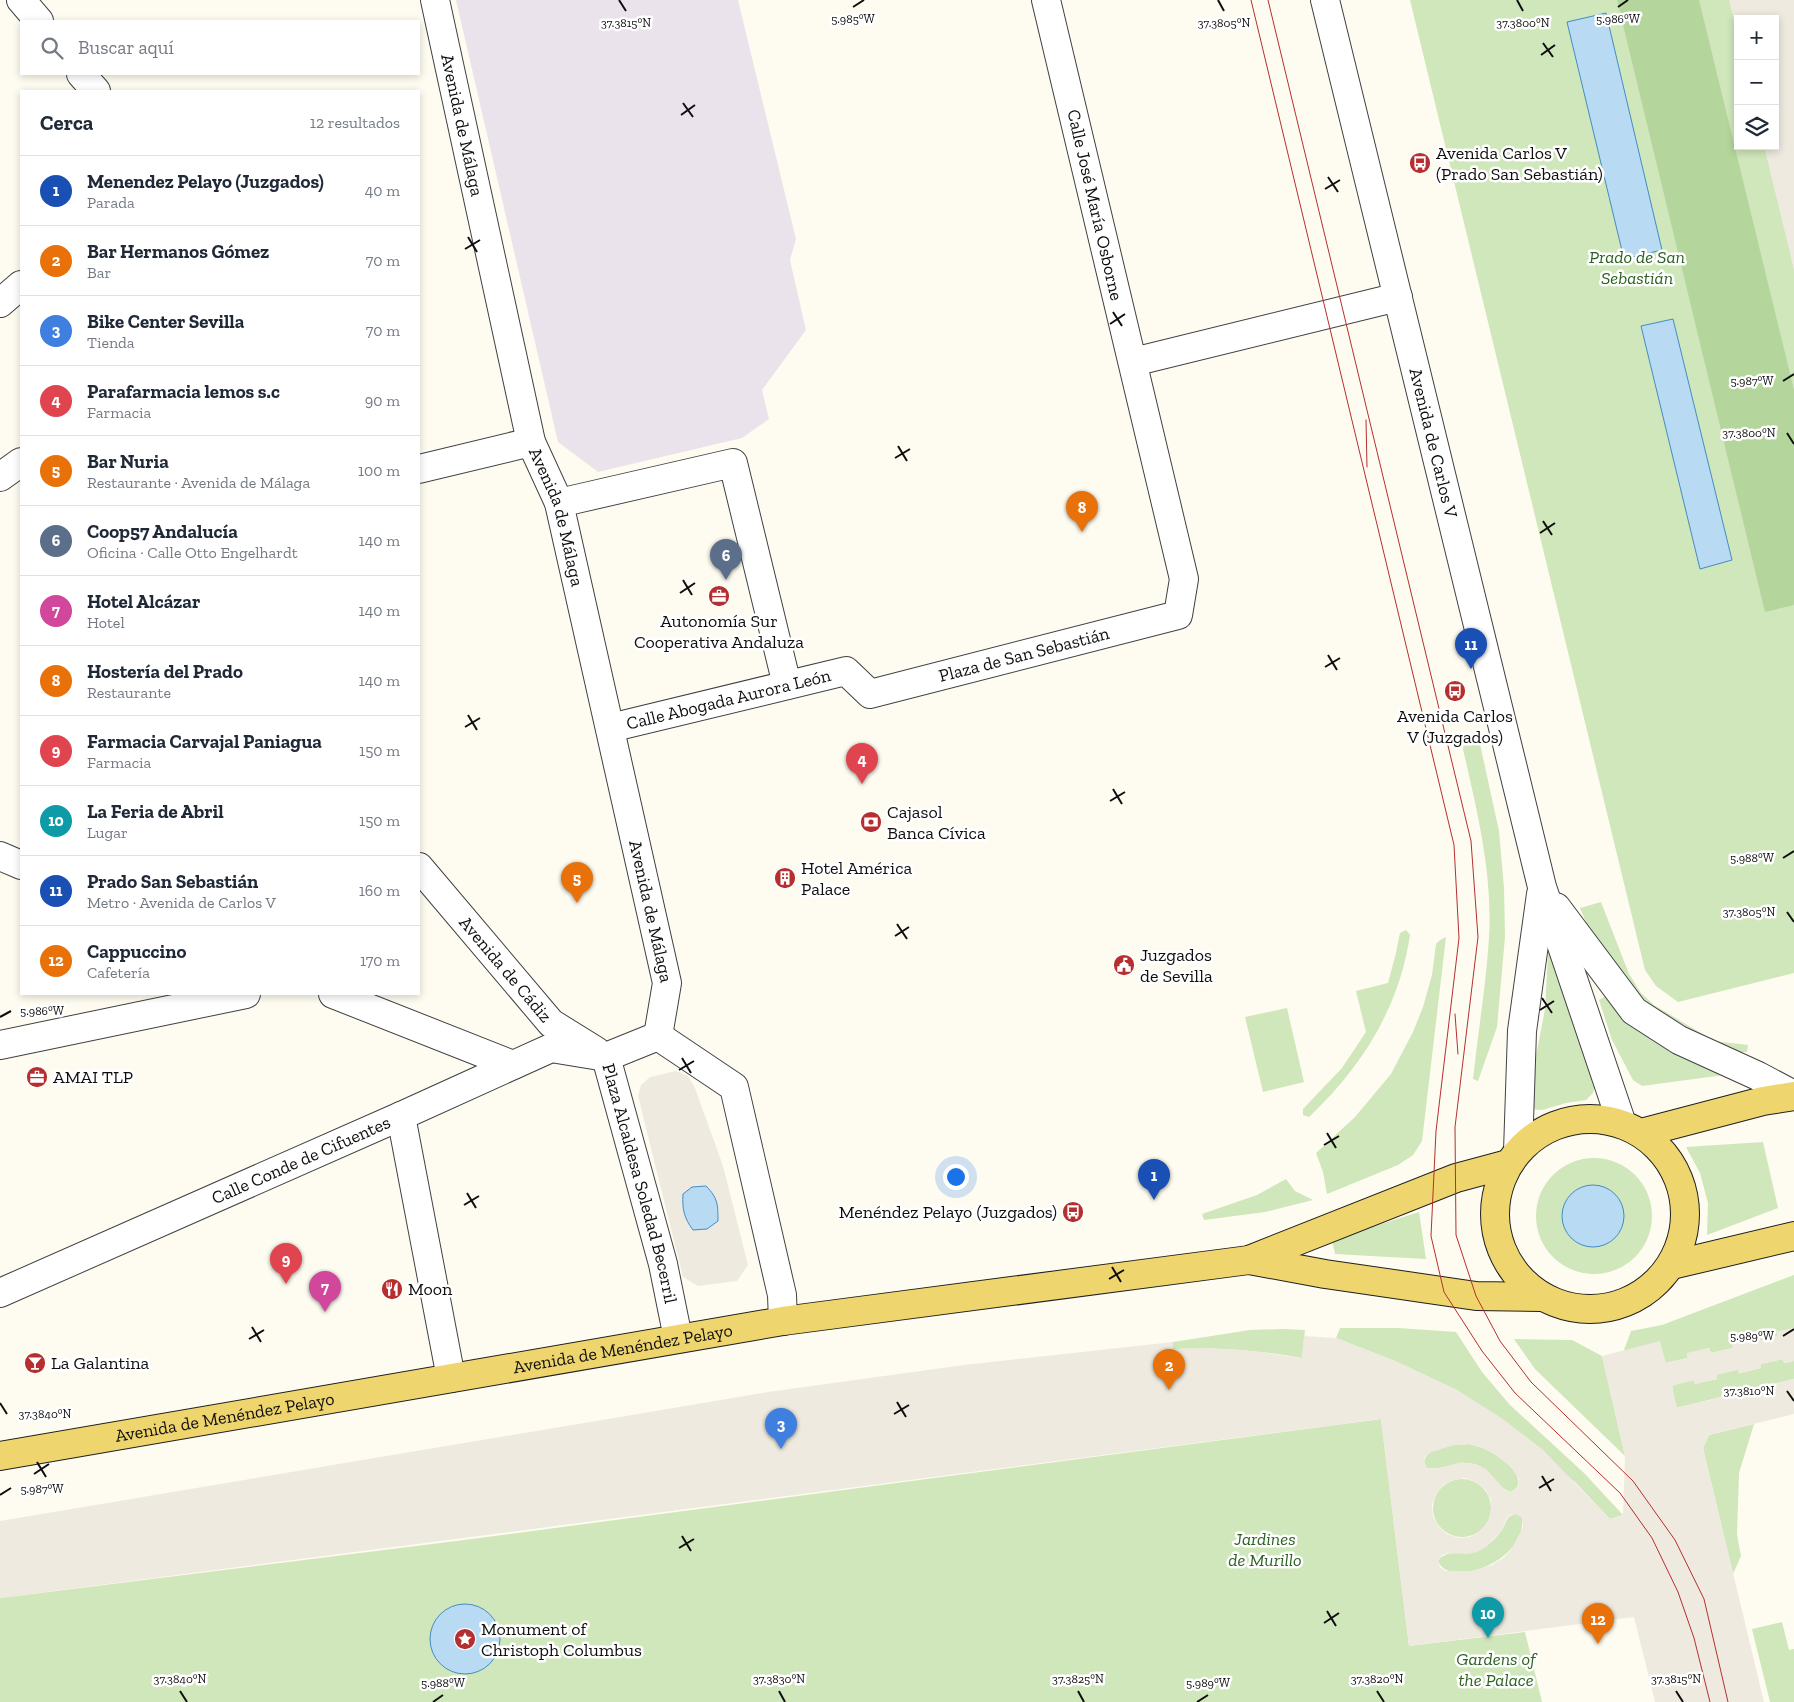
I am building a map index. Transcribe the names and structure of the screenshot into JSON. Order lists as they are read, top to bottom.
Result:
{
  "streets": {
    "main road": ["Avenida de Menéndez Pelayo"],
    "street": [
      "Avenida de Málaga",
      "Calle José María Osborne",
      "Avenida de Carlos V",
      "Plaza de San Sebastián",
      "Calle Abogada Aurora León",
      "Avenida de Cádiz",
      "Calle Conde de Cifuentes",
      "Plaza Alcaldesa Soledad Becerril"
    ]
  },
  "crossings": [
    ["Avenida de Málaga", "Calle Abogada Aurora León"],
    ["Avenida de Málaga", "Plaza Alcaldesa Soledad Becerril"],
    ["Calle José María Osborne", "Plaza de San Sebastián"],
    ["Plaza de San Sebastián", "Calle Abogada Aurora León"],
    ["Avenida de Cádiz", "Calle Conde de Cifuentes"],
    ["Avenida de Cádiz", "Plaza Alcaldesa Soledad Becerril"],
    ["Calle Conde de Cifuentes", "Plaza Alcaldesa Soledad Becerril"],
    ["Plaza Alcaldesa Soledad Becerril", "Avenida de Menéndez Pelayo"]
  ],
  "parks": ["Prado de San Sebastián", "Jardines de Murillo", "Gardens of the Palace"],
  "places": {
    "bus stop": ["Avenida Carlos V (Prado San Sebastián)", "Avenida Carlos V (Juzgados)", "Menéndez Pelayo (Juzgados)"],
    "office": ["Autonomía Sur Cooperativa Andaluza", "AMAI TLP"],
    "bank": ["Cajasol Banca Cívica"],
    "building": ["Hotel América Palace"],
    "public building": ["Juzgados de Sevilla"],
    "restaurant": ["Moon"],
    "bar": ["La Galantina"],
    "place": ["Monument of Christoph Columbus"]
  },
  "page": {
    "map_buttons": ["+", "−"],
    "search": "Buscar aquí",
    "heading": ["Cerca", "12 resultados"],
    "list": [
      {
        "mark": "1",
        "name": "Menendez Pelayo (Juzgados)",
        "note": "Parada",
        "value": "40 m"
      },
      {
        "mark": "2",
        "name": "Bar Hermanos Gómez",
        "note": "Bar",
        "value": "70 m"
      },
      {
        "mark": "3",
        "name": "Bike Center Sevilla",
        "note": "Tienda",
        "value": "70 m"
      },
      {
        "mark": "4",
        "name": "Parafarmacia lemos s.c",
        "note": "Farmacia",
        "value": "90 m"
      },
      {
        "mark": "5",
        "name": "Bar Nuria",
        "note": "Restaurante · Avenida de Málaga",
        "value": "100 m"
      },
      {
        "mark": "6",
        "name": "Coop57 Andalucía",
        "note": "Oficina · Calle Otto Engelhardt",
        "value": "140 m"
      },
      {
        "mark": "7",
        "name": "Hotel Alcázar",
        "note": "Hotel",
        "value": "140 m"
      },
      {
        "mark": "8",
        "name": "Hostería del Prado",
        "note": "Restaurante",
        "value": "140 m"
      },
      {
        "mark": "9",
        "name": "Farmacia Carvajal Paniagua",
        "note": "Farmacia",
        "value": "150 m"
      },
      {
        "mark": "10",
        "name": "La Feria de Abril",
        "note": "Lugar",
        "value": "150 m"
      },
      {
        "mark": "11",
        "name": "Prado San Sebastián",
        "note": "Metro · Avenida de Carlos V",
        "value": "160 m"
      },
      {
        "mark": "12",
        "name": "Cappuccino",
        "note": "Cafetería",
        "value": "170 m"
      }
    ],
    "pins": [
      "8",
      "6",
      "11",
      "4",
      "5",
      "1",
      "9",
      "7",
      "2",
      "3",
      "10",
      "12"
    ]
  },
  "coordinates": [
    "5.985°W",
    "5.986°W",
    "37.3805°N",
    "37.3800°N",
    "37.3815°N",
    "5.987°W",
    "5.988°W",
    "5.989°W",
    "37.3810°N",
    "37.3840°N",
    "37.3830°N",
    "37.3825°N",
    "37.3820°N"
  ]
}
